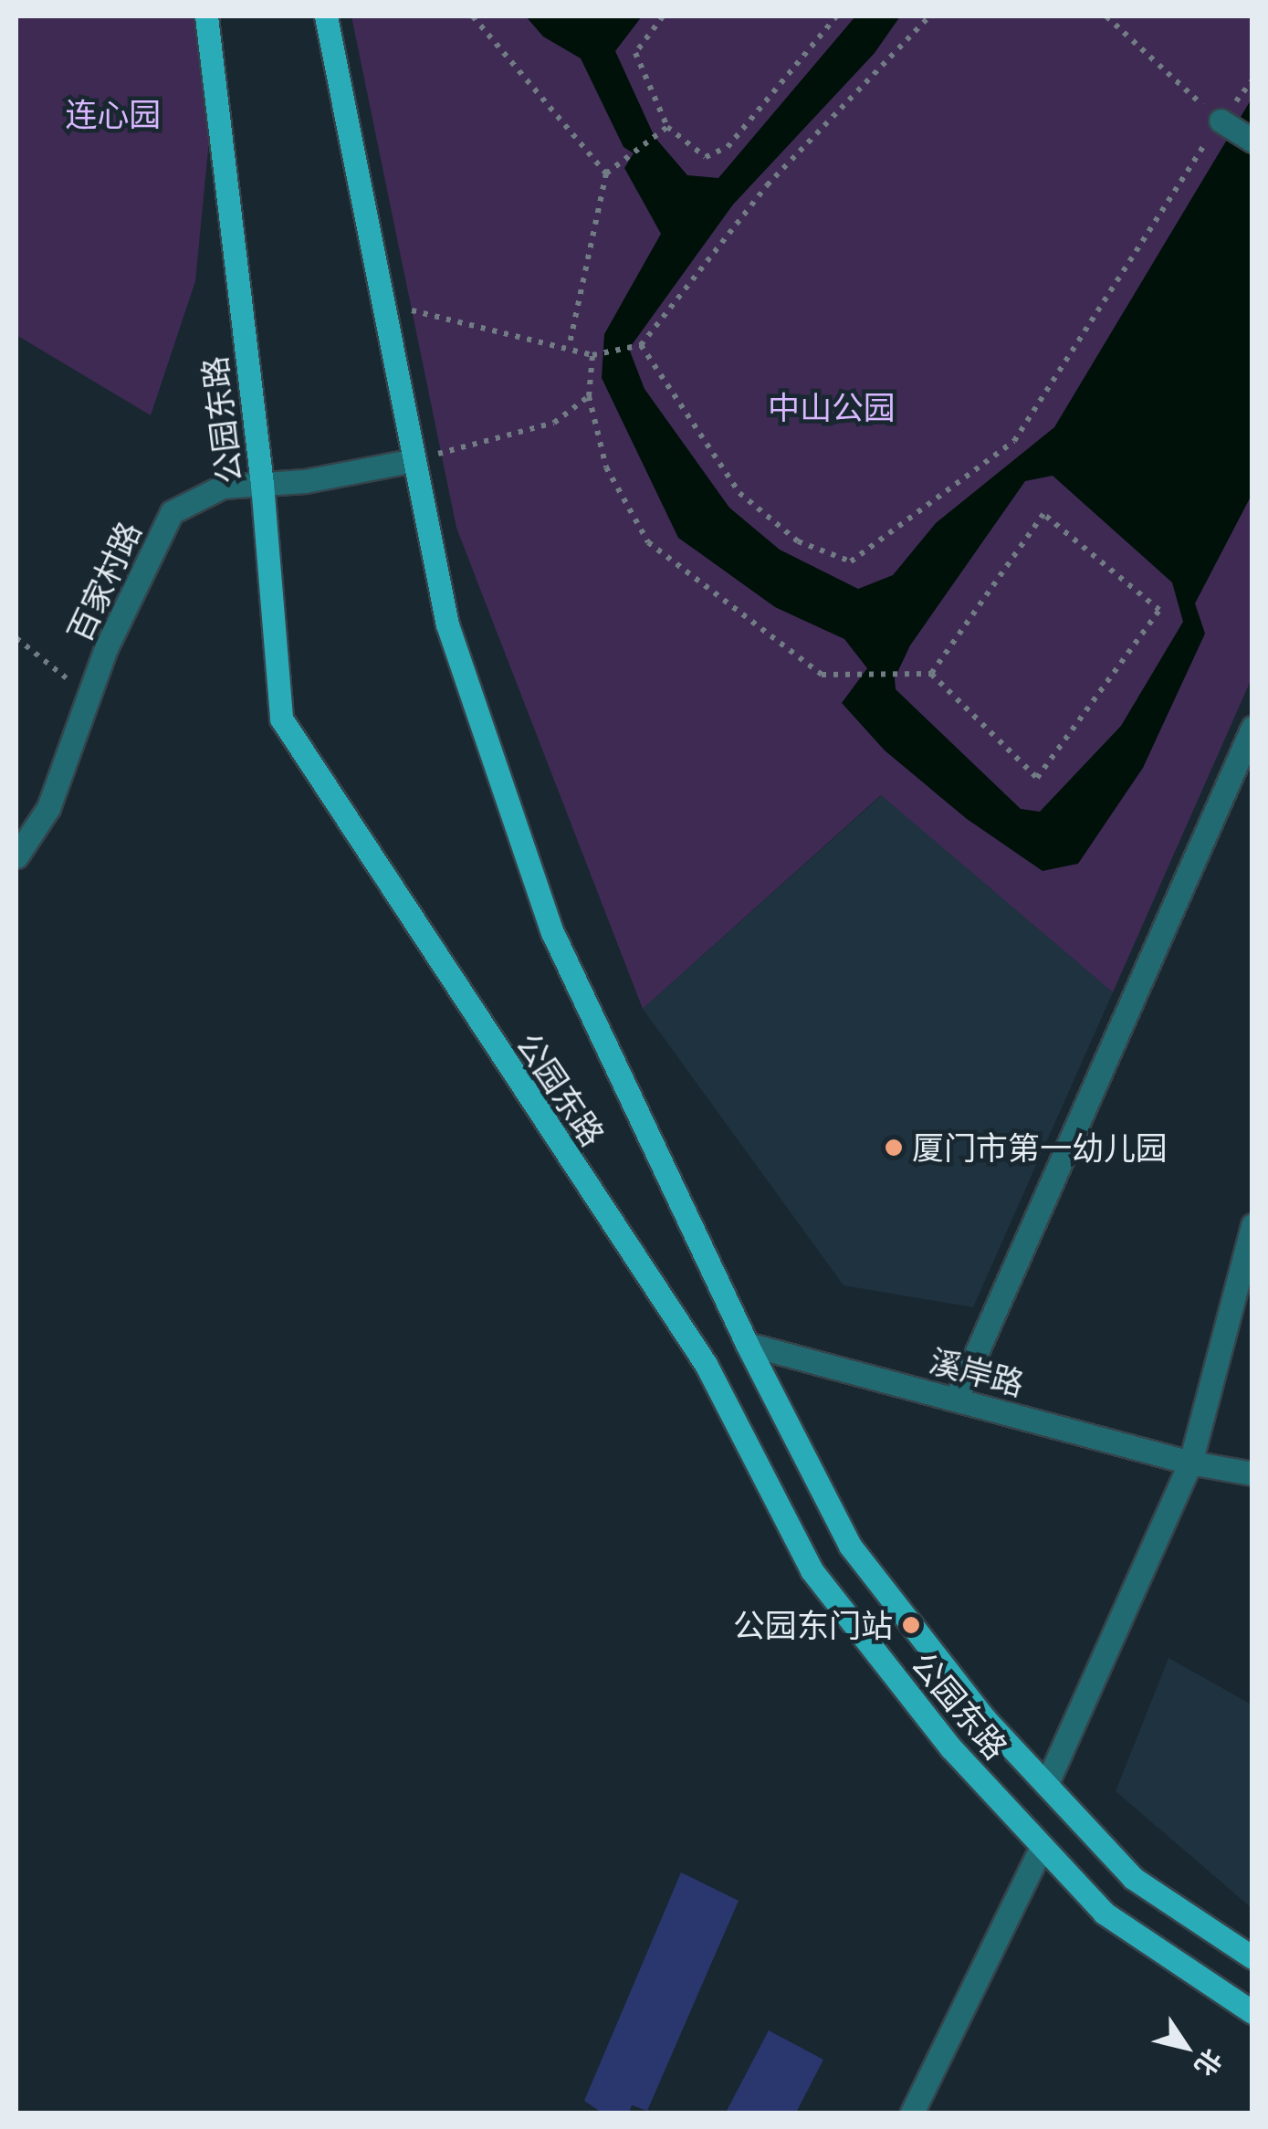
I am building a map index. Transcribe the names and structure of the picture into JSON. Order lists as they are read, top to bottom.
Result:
{
  "streets": {
    "main road": ["公园东路"],
    "street": ["百家村路", "溪岸路"]
  },
  "crossings": [
    ["公园东路", "百家村路"],
    ["公园东路", "溪岸路"]
  ],
  "parks": ["连心园", "中山公园"],
  "places": ["厦门市第一幼儿园", "公园东门站"],
  "north": "bottom right"
}
